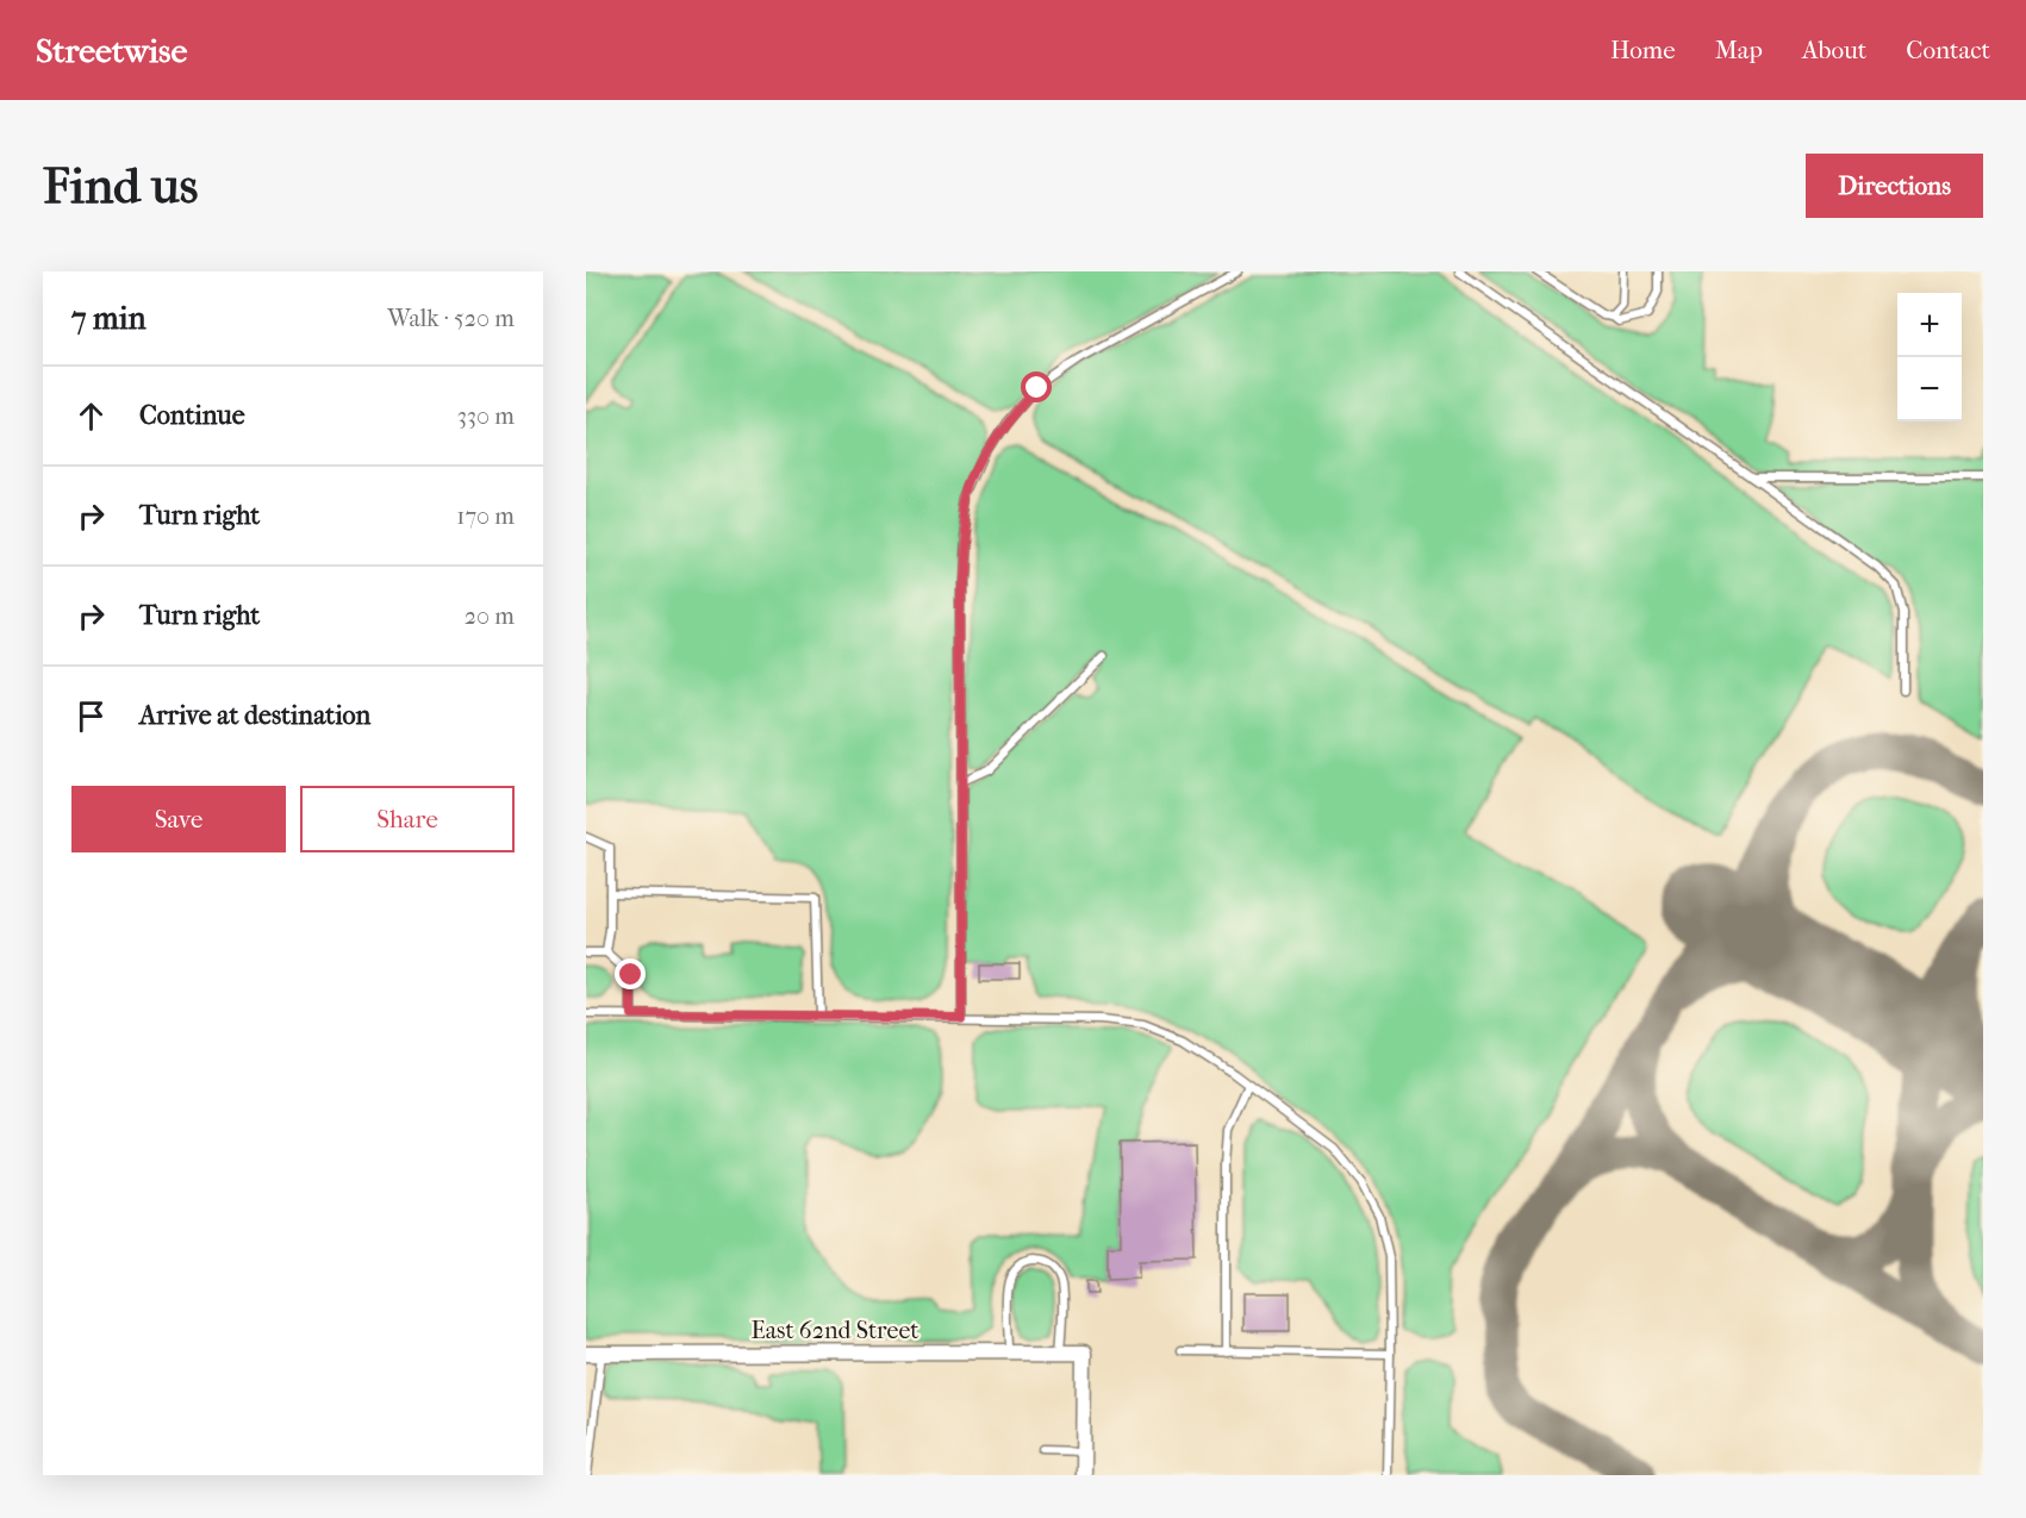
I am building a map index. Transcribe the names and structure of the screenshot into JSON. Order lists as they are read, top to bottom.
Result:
{
  "streets": {
    "street": ["East 62nd Street"]
  },
  "page": {
    "header": "Streetwise",
    "nav": [
      "Home",
      "Map",
      "About",
      "Contact"
    ],
    "buttons": [
      "Directions",
      ["Save", "Share"]
    ],
    "title": "Find us",
    "heading": ["7 min", "Walk · 520 m"],
    "map_buttons": ["+", "−"],
    "list": [
      ["Continue", "330 m"],
      ["Turn right", "170 m"],
      ["Turn right", "20 m"],
      "Arrive at destination"
    ]
  }
}
